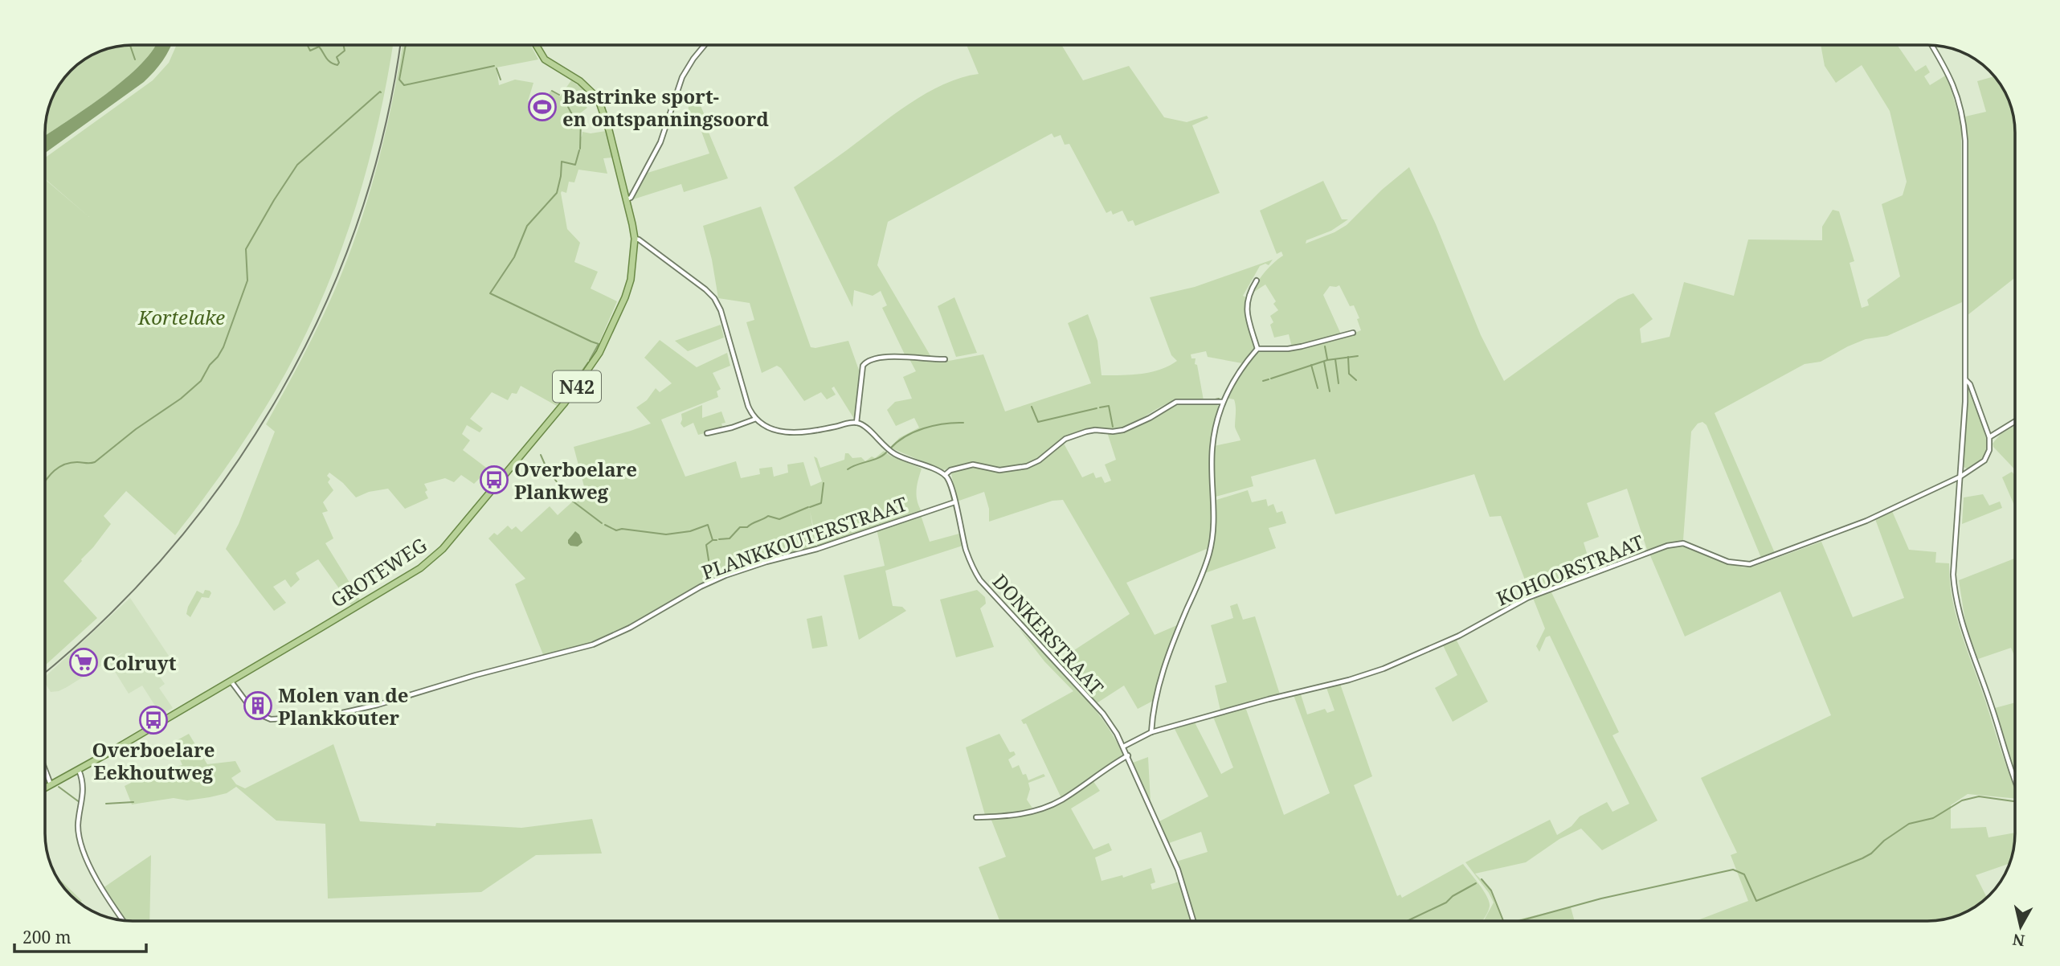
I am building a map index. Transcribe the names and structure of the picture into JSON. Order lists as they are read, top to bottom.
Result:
{
  "streets": {
    "main road": ["N42", "GROTEWEG"],
    "street": ["PLANKKOUTERSTRAAT", "KOHOORSTRAAT", "DONKERSTRAAT"]
  },
  "crossings": [
    ["PLANKKOUTERSTRAAT", "GROTEWEG"],
    ["PLANKKOUTERSTRAAT", "DONKERSTRAAT"],
    ["KOHOORSTRAAT", "DONKERSTRAAT"]
  ],
  "parks": ["Kortelake"],
  "places": {
    "sports": ["Bastrinke sport- en ontspanningsoord"],
    "bus stop": ["Overboelare Plankweg", "Overboelare Eekhoutweg"],
    "supermarket": ["Colruyt"],
    "building": ["Molen van de Plankkouter"]
  },
  "scale_bar": "200 m",
  "north": "bottom"
}
